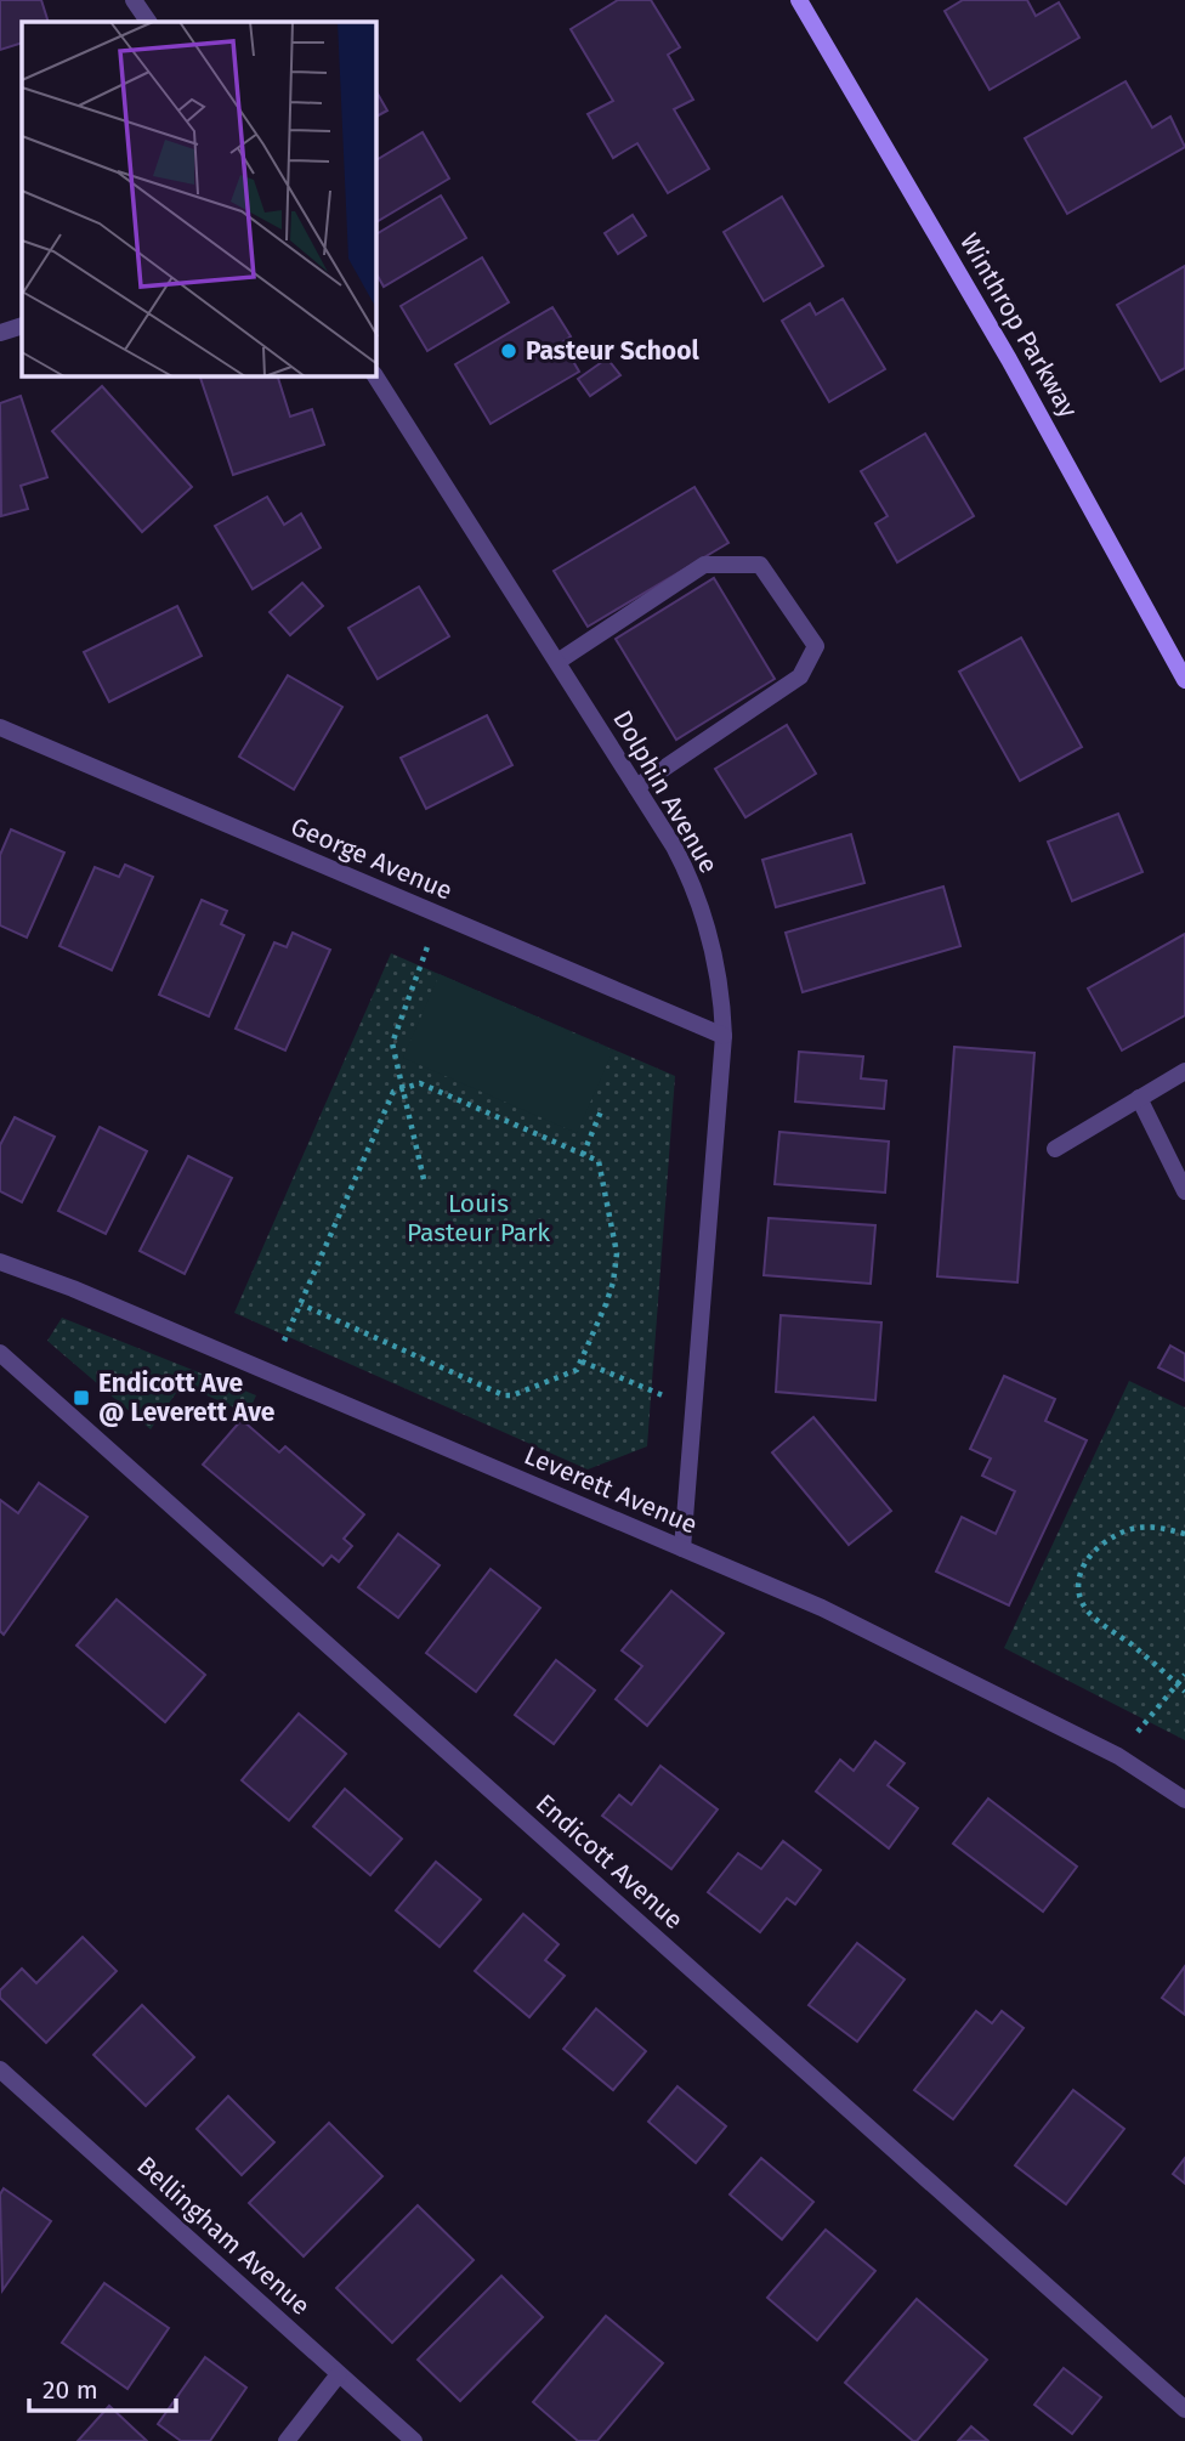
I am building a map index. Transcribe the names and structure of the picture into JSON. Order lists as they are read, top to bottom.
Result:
{
  "streets": {
    "main road": ["Winthrop Parkway"],
    "street": [
      "Dolphin Avenue",
      "George Avenue",
      "Leverett Avenue",
      "Endicott Avenue",
      "Bellingham Avenue"
    ]
  },
  "crossings": [
    ["Dolphin Avenue", "George Avenue"],
    ["Dolphin Avenue", "Leverett Avenue"]
  ],
  "parks": ["Louis Pasteur Park"],
  "places": {
    "other": ["Pasteur School"],
    "transit": ["Endicott Ave @ Leverett Ave"]
  },
  "scale_bar": "20 m"
}
